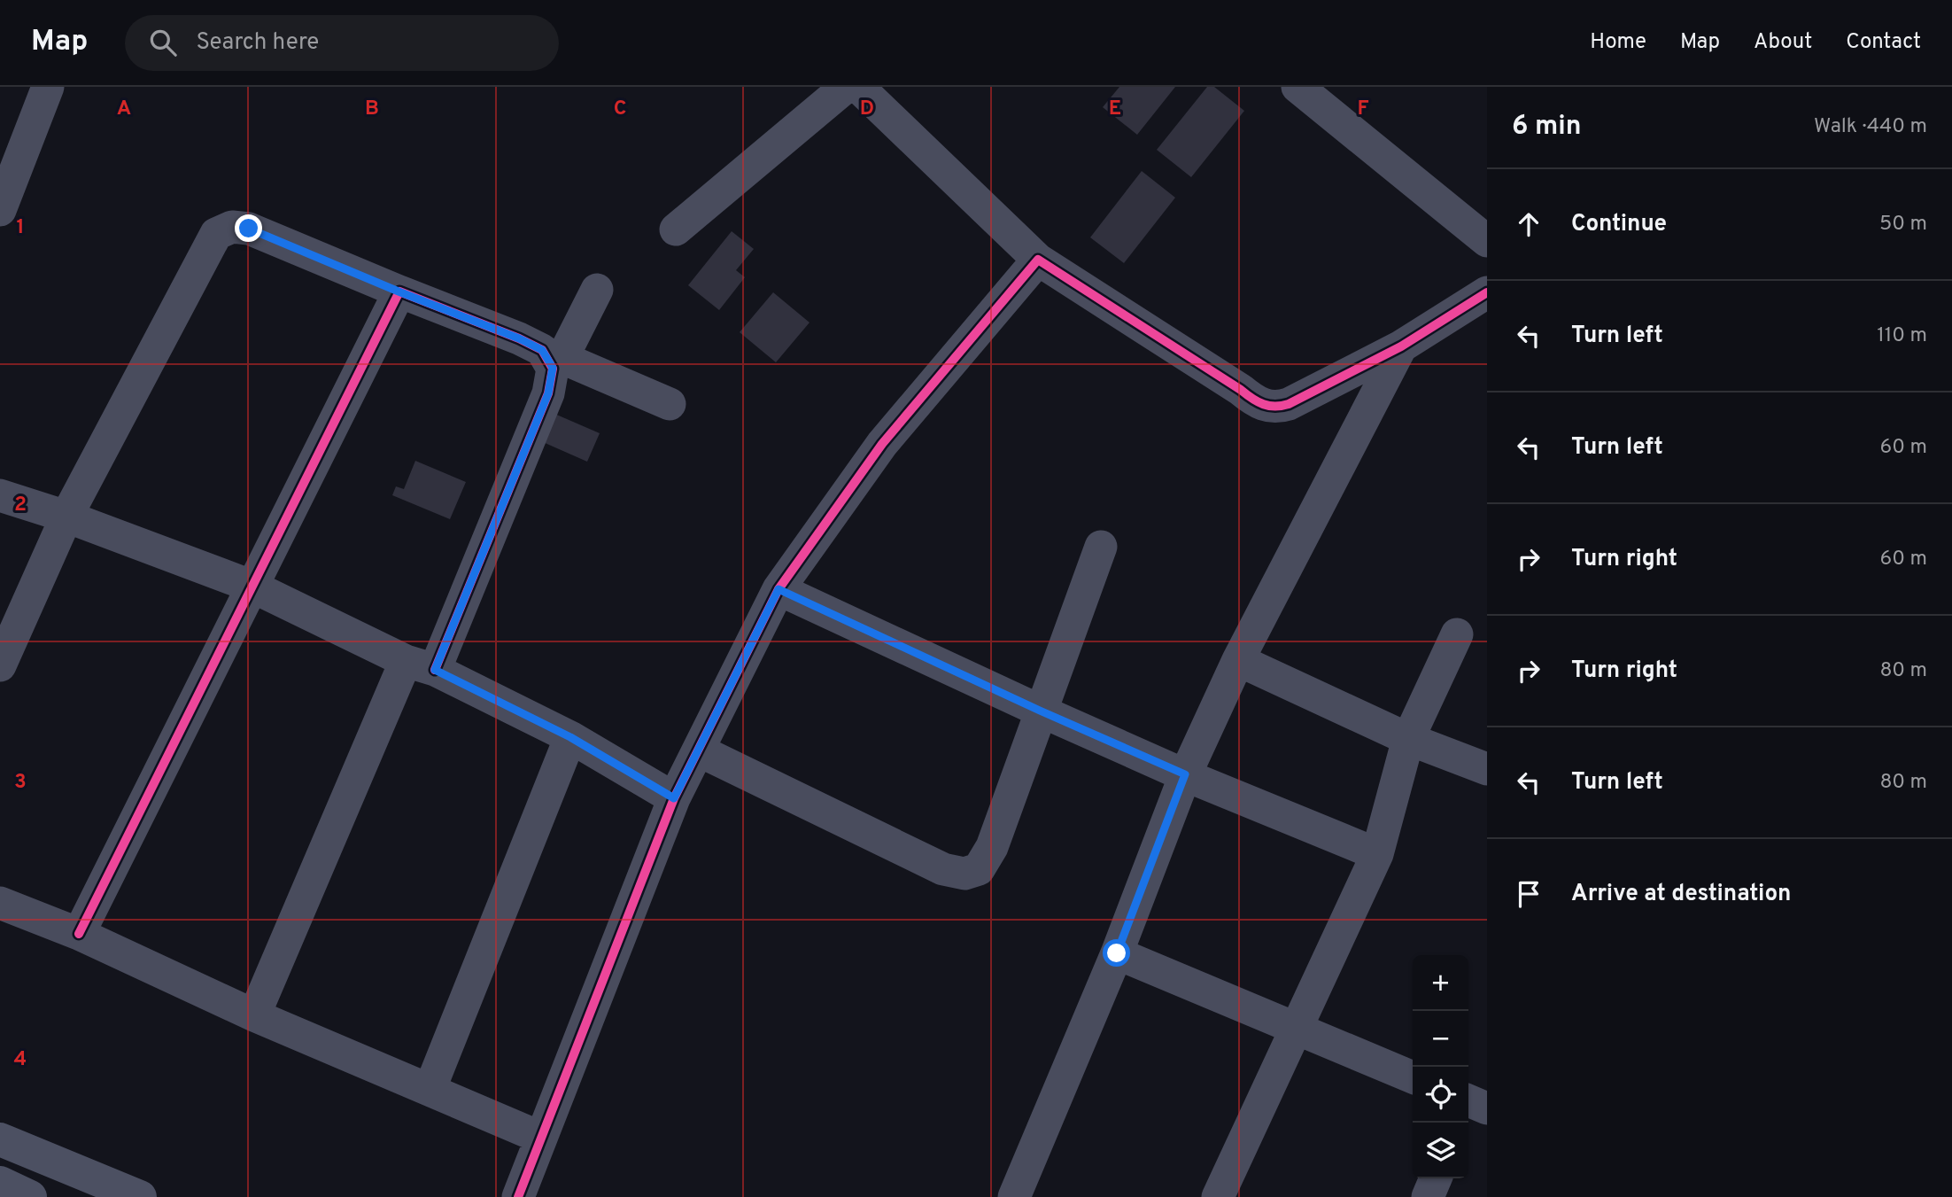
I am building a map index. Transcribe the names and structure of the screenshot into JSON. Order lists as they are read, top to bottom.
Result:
{
  "page": {
    "header": "Map",
    "search": "Search here",
    "nav": [
      "Home",
      "Map",
      "About",
      "Contact"
    ],
    "heading": ["6 min", "Walk · 440 m"],
    "list": [
      ["Continue", "50 m"],
      ["Turn left", "110 m"],
      ["Turn left", "60 m"],
      ["Turn right", "60 m"],
      ["Turn right", "80 m"],
      ["Turn left", "80 m"],
      "Arrive at destination"
    ],
    "map_buttons": ["+", "−"]
  },
  "grid": {
    "columns": [
      "A",
      "B",
      "C",
      "D",
      "E",
      "F"
    ],
    "rows": [
      "1",
      "2",
      "3",
      "4"
    ]
  }
}
